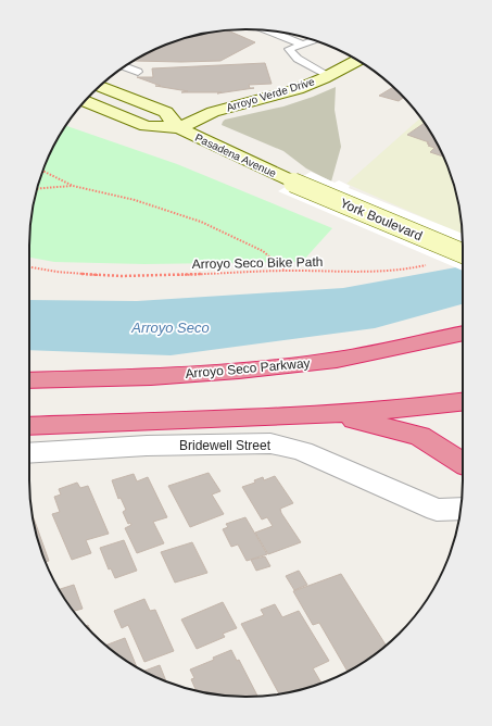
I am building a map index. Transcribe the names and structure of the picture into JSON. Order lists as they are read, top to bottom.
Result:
{
  "streets": {
    "highway": ["Arroyo Seco Parkway"],
    "main road": ["Arroyo Verde Drive", "Pasadena Avenue", "York Boulevard"],
    "street": ["Bridewell Street"],
    "path": ["Arroyo Seco Bike Path"]
  },
  "crossings": [
    ["Arroyo Verde Drive", "Pasadena Avenue"],
    ["Pasadena Avenue", "York Boulevard"]
  ],
  "water": ["Arroyo Seco"]
}
